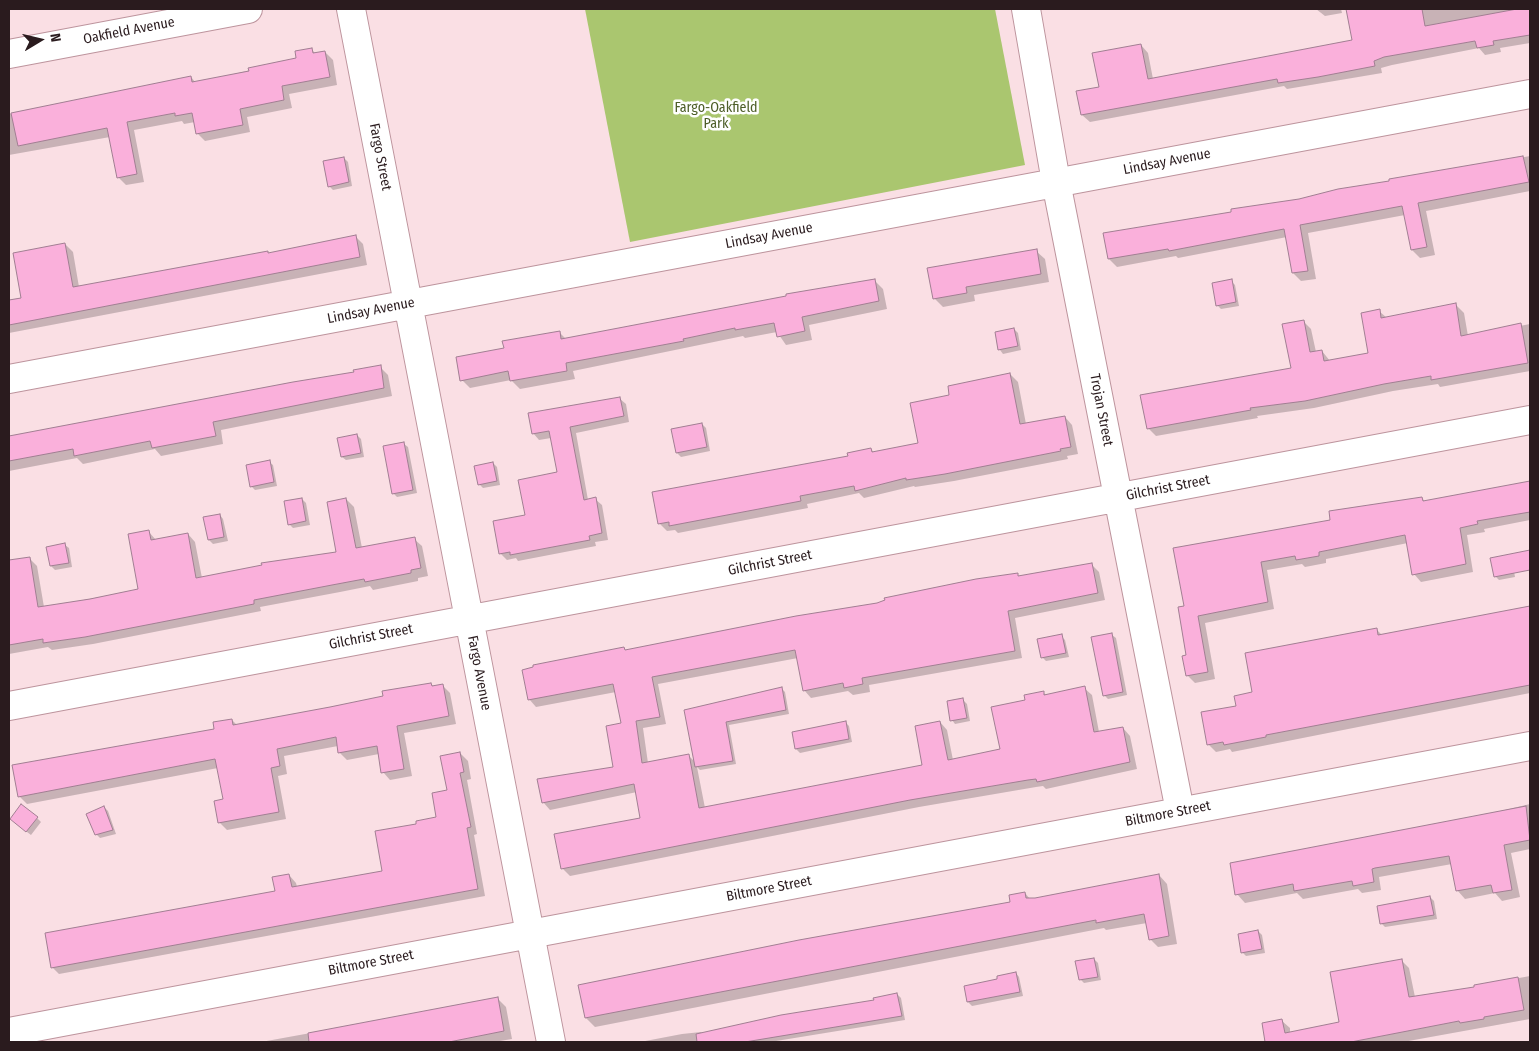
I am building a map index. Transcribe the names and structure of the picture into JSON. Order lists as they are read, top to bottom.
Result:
{
  "streets": {
    "street": [
      "Oakfield Avenue",
      "Fargo Street",
      "Lindsay Avenue",
      "Trojan Street",
      "Gilchrist Street",
      "Fargo Avenue",
      "Biltmore Street"
    ]
  },
  "crossings": [
    ["Fargo Street", "Lindsay Avenue"],
    ["Fargo Street", "Fargo Avenue"],
    ["Lindsay Avenue", "Trojan Street"],
    ["Lindsay Avenue", "Fargo Avenue"],
    ["Trojan Street", "Gilchrist Street"],
    ["Trojan Street", "Biltmore Street"],
    ["Gilchrist Street", "Fargo Avenue"],
    ["Fargo Avenue", "Biltmore Street"]
  ],
  "parks": ["Fargo-Oakfield Park"],
  "north": "right"
}
